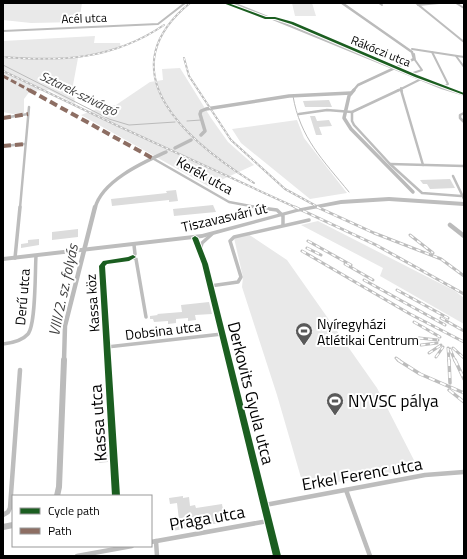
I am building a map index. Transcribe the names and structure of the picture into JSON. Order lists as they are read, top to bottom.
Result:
{
  "streets": {
    "main road": ["Rákóczi utca", "Tiszavasvári út"],
    "street": [
      "Acél utca",
      "Kerék utca",
      "Derű utca",
      "Kassa köz",
      "Dobsina utca",
      "Derkovits Gyula utca",
      "Kassa utca",
      "Erkel Ferenc utca",
      "Prága utca"
    ]
  },
  "crossings": [
    ["Tiszavasvári út", "Derű utca"],
    ["Tiszavasvári út", "Derkovits Gyula utca"],
    ["Kassa köz", "Dobsina utca"],
    ["Kassa köz", "Kassa utca"],
    ["Dobsina utca", "Derkovits Gyula utca"],
    ["Dobsina utca", "Kassa utca"],
    ["Derkovits Gyula utca", "Erkel Ferenc utca"],
    ["Derkovits Gyula utca", "Prága utca"]
  ],
  "water": ["Sztarek-szivárgó", "VIII/2. sz. folyás"],
  "places": {
    "sports": ["Nyíregyházi Atlétikai Centrum", "NYVSC pálya"]
  },
  "legend": ["Cycle path", "Path"]
}
